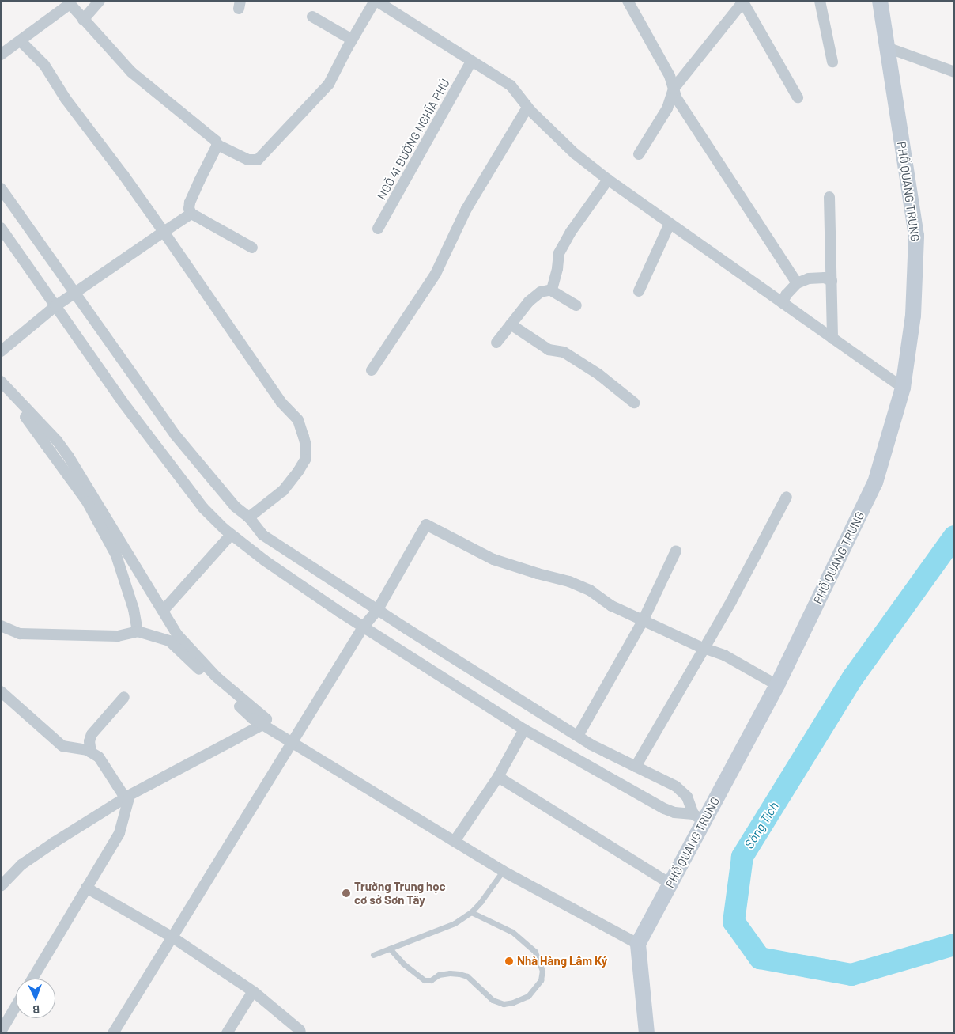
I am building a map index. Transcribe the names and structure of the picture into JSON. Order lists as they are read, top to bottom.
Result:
{
  "streets": {
    "street": ["NGÕ 41 ĐƯỜNG NGHĨA PHÚ", "PHỐ QUANG TRUNG"]
  },
  "water": ["Sông Tích"],
  "places": ["Trường Trung học cơ sở Sơn Tây", "Nhà Hàng Lâm Ký"],
  "north": "bottom"
}
